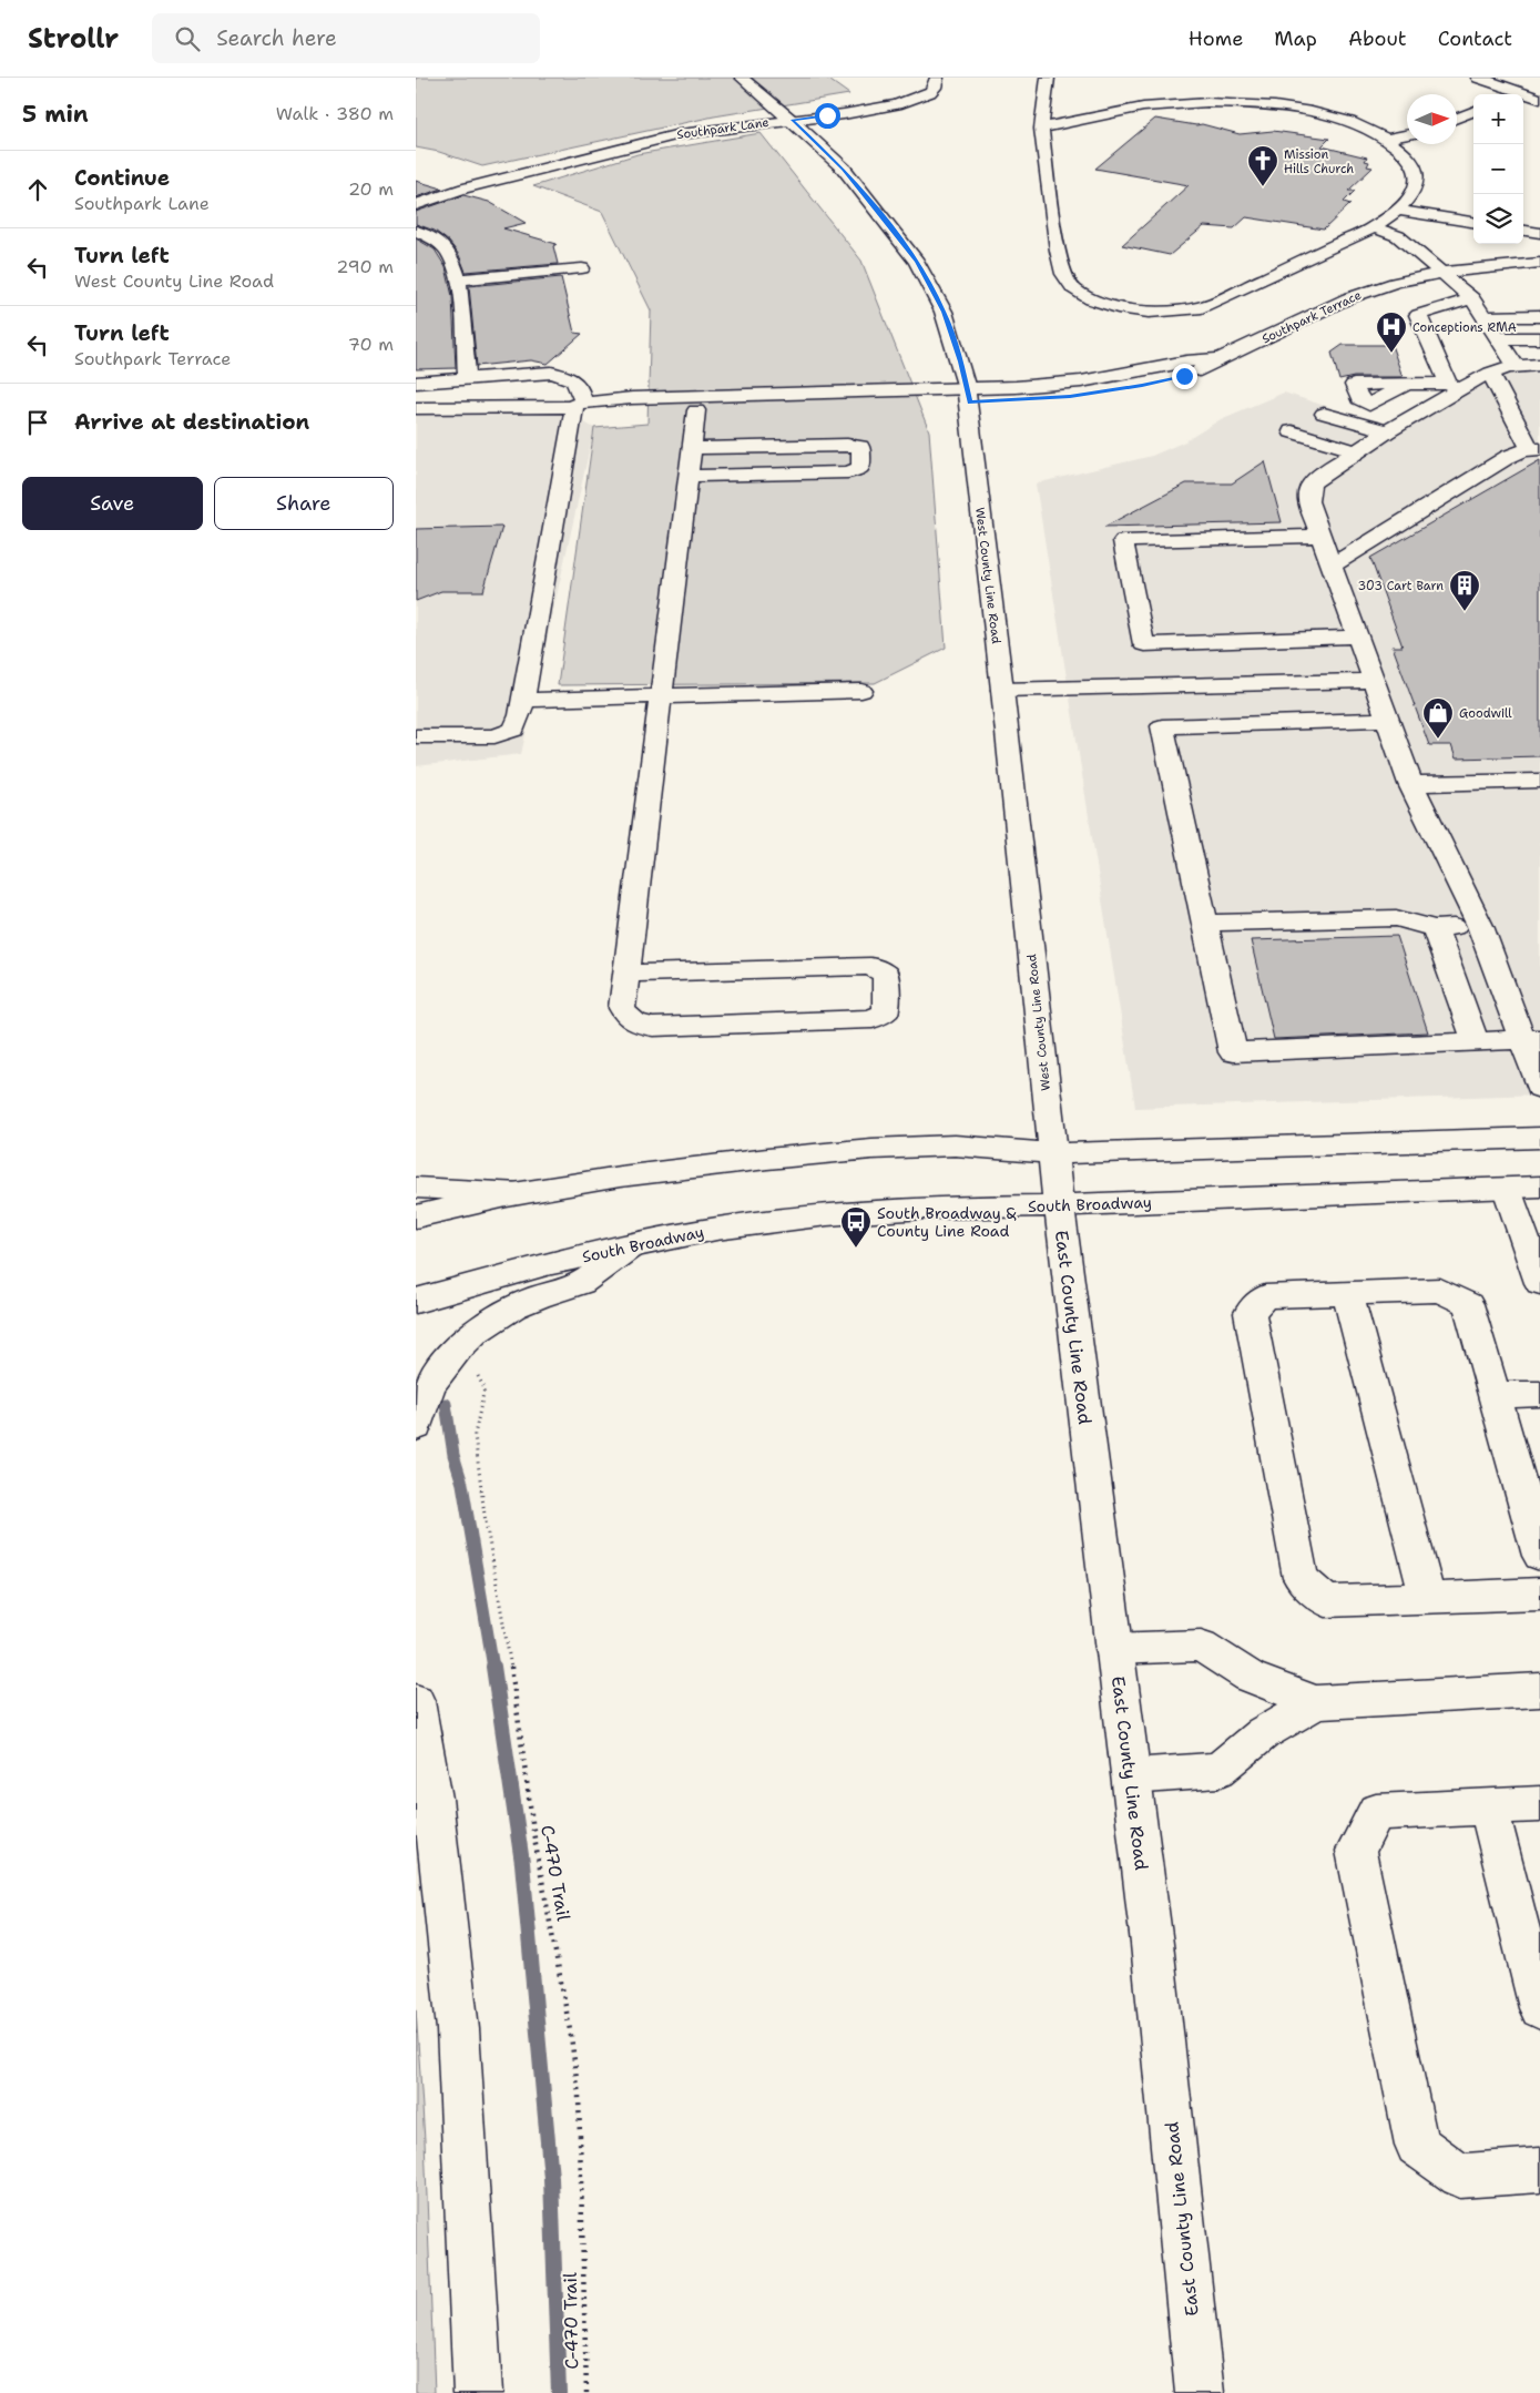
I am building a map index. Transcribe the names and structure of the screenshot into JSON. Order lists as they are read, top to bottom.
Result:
{
  "streets": {
    "main road": [
      "Southpark Lane",
      "Southpark Terrace",
      "West County Line Road",
      "South Broadway",
      "East County Line Road"
    ],
    "path": ["C-470 Trail"]
  },
  "crossings": [
    ["Southpark Lane", "West County Line Road"],
    ["Southpark Terrace", "West County Line Road"],
    ["West County Line Road", "East County Line Road"],
    ["South Broadway", "East County Line Road"]
  ],
  "places": {
    "church": ["Mission Hills Church"],
    "hospital": ["Conceptions RMA"],
    "building": ["303 Cart Barn"],
    "shop": ["Goodwill"],
    "bus stop": ["South Broadway & County Line Road"]
  },
  "north": "right",
  "page": {
    "header": "Strollr",
    "search": "Search here",
    "nav": [
      "Home",
      "Map",
      "About",
      "Contact"
    ],
    "heading": ["5 min", "Walk · 380 m"],
    "map_buttons": ["+", "−"],
    "list": [
      ["Continue", "Southpark Lane", "20 m"],
      ["Turn left", "West County Line Road", "290 m"],
      ["Turn left", "Southpark Terrace", "70 m"],
      "Arrive at destination"
    ],
    "buttons": ["Save", "Share"]
  }
}
